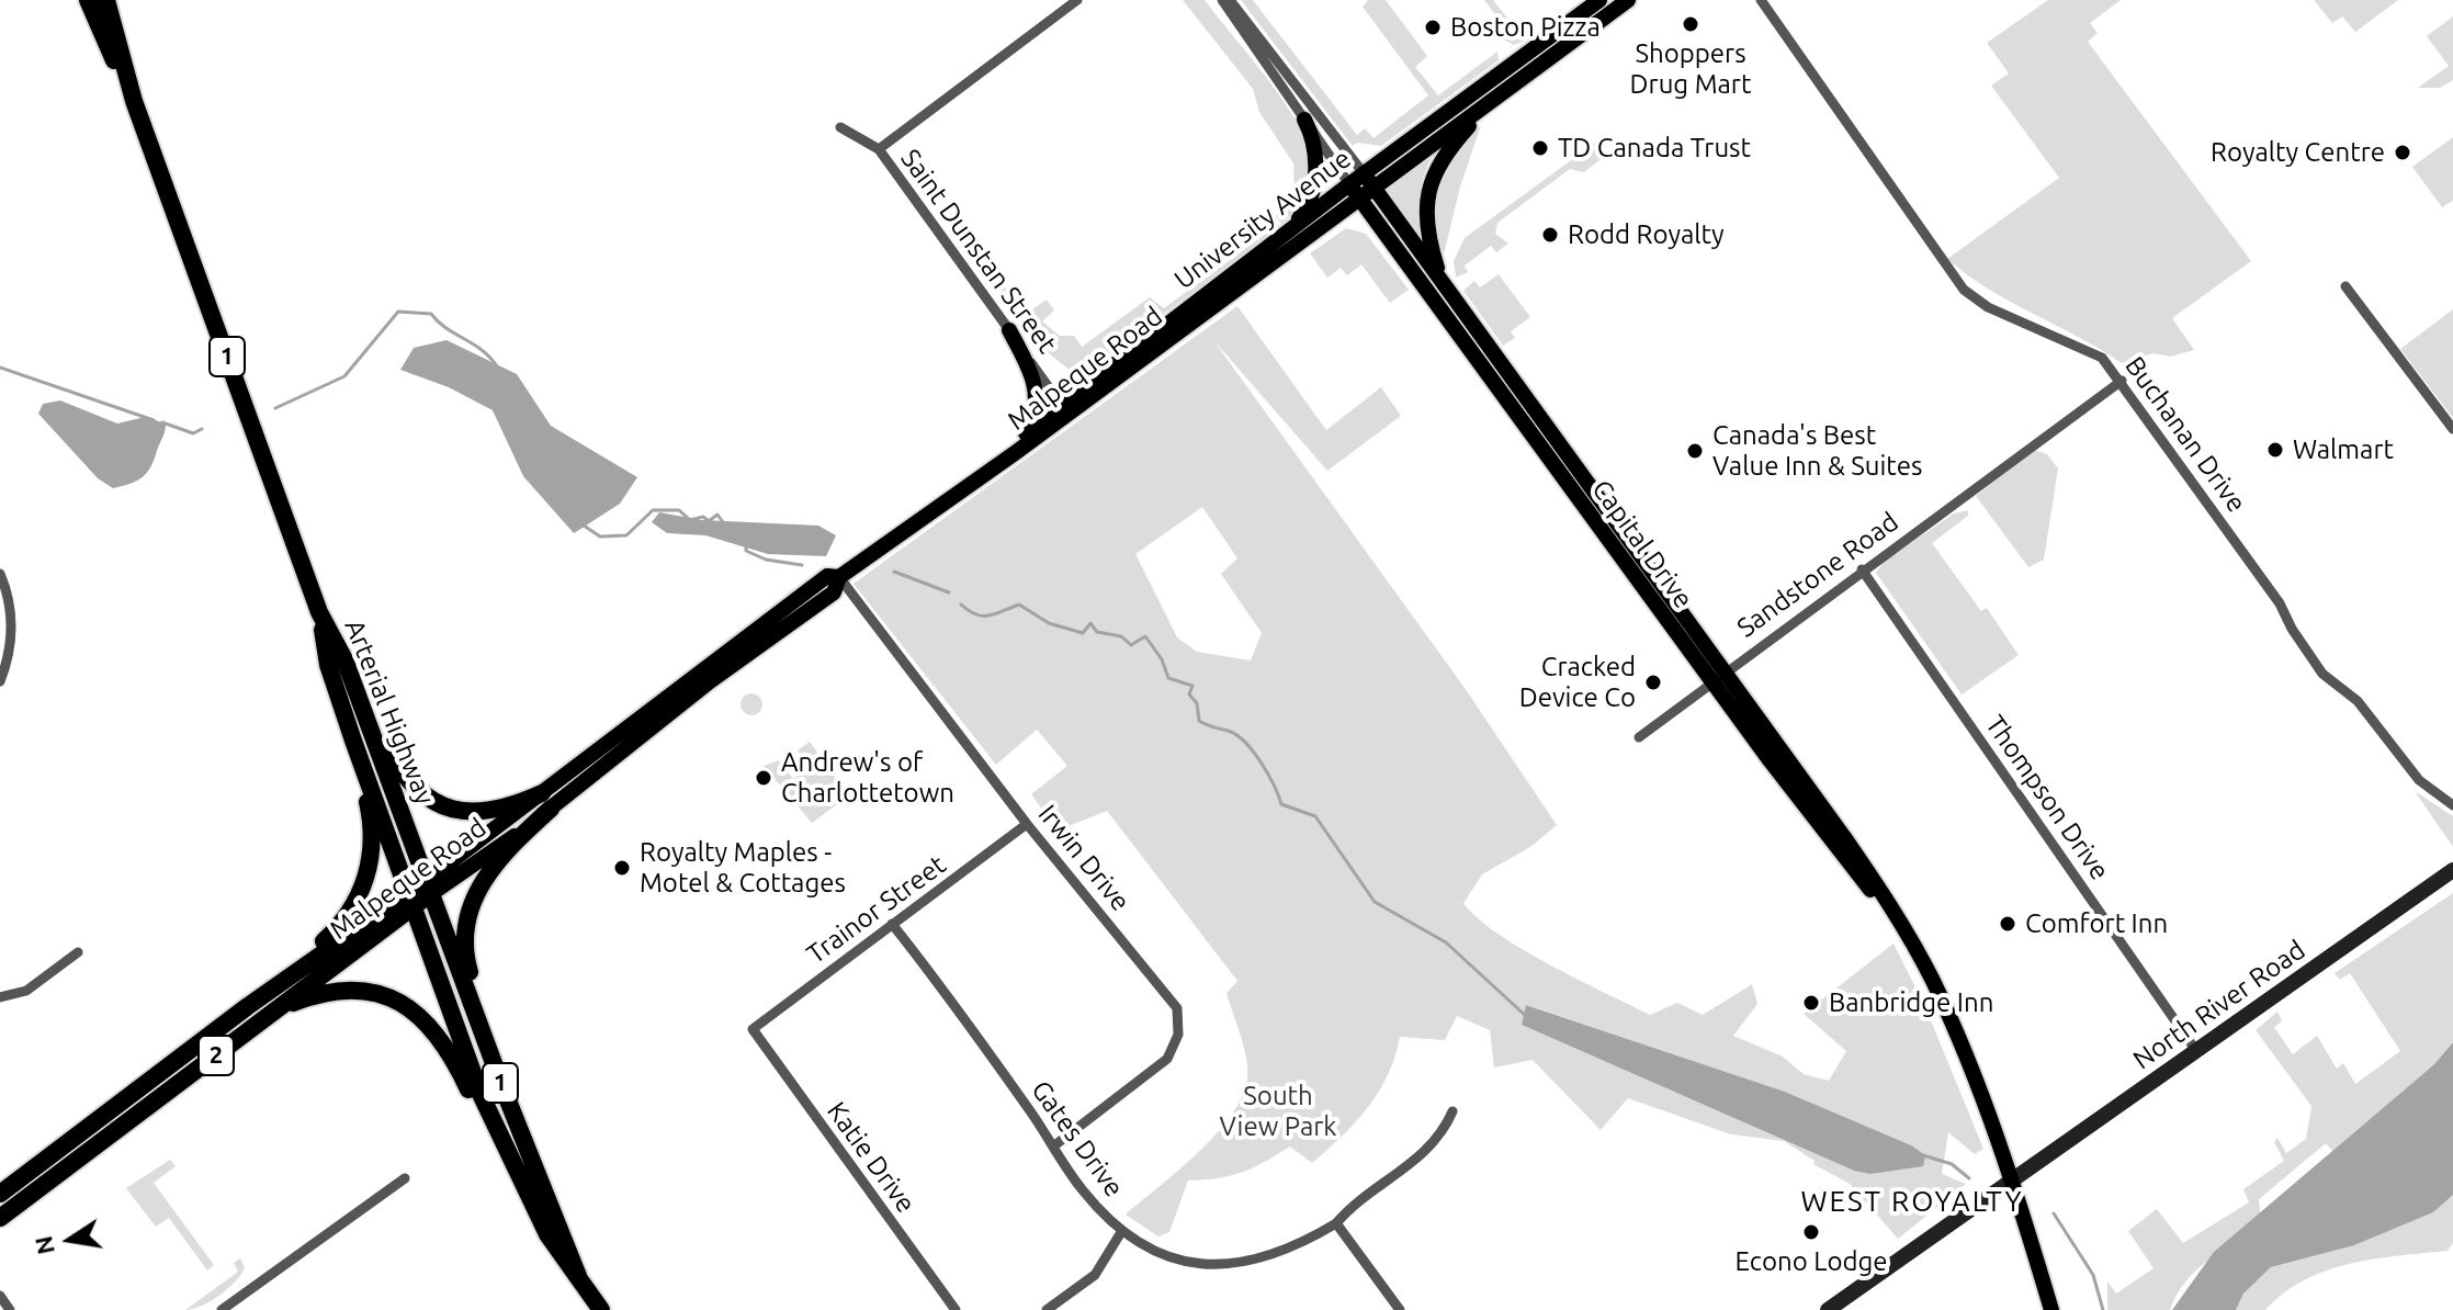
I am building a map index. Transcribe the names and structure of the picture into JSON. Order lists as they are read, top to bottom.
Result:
{
  "streets": {
    "highway": [
      "1",
      "Malpeque Road",
      "Arterial Highway",
      "2"
    ],
    "main road": ["University Avenue", "Capital Drive", "North River Road"],
    "street": [
      "Saint Dunstan Street",
      "Buchanan Drive",
      "Sandstone Road",
      "Thompson Drive",
      "Irwin Drive",
      "Trainor Street",
      "Gates Drive",
      "Katie Drive"
    ]
  },
  "crossings": [
    ["University Avenue", "Saint Dunstan Street"],
    ["University Avenue", "Malpeque Road"],
    ["University Avenue", "Capital Drive"],
    ["Saint Dunstan Street", "Malpeque Road"],
    ["Malpeque Road", "Capital Drive"],
    ["Malpeque Road", "Arterial Highway"],
    ["Malpeque Road", "Irwin Drive"],
    ["Buchanan Drive", "Sandstone Road"],
    ["Capital Drive", "Sandstone Road"],
    ["Capital Drive", "North River Road"],
    ["Sandstone Road", "Thompson Drive"],
    ["Thompson Drive", "North River Road"],
    ["Irwin Drive", "Trainor Street"],
    ["Irwin Drive", "Gates Drive"],
    ["Trainor Street", "Gates Drive"],
    ["Trainor Street", "Katie Drive"]
  ],
  "districts": ["WEST ROYALTY"],
  "parks": ["South View Park"],
  "places": [
    "Shoppers Drug Mart",
    "Boston Pizza",
    "TD Canada Trust",
    "Royalty Centre",
    "Rodd Royalty",
    "Walmart",
    "Canada's Best Value Inn & Suites",
    "Cracked Device Co",
    "Andrew's of Charlottetown",
    "Royalty Maples - Motel & Cottages",
    "Comfort Inn",
    "Banbridge Inn",
    "Econo Lodge"
  ],
  "north": "left"
}
